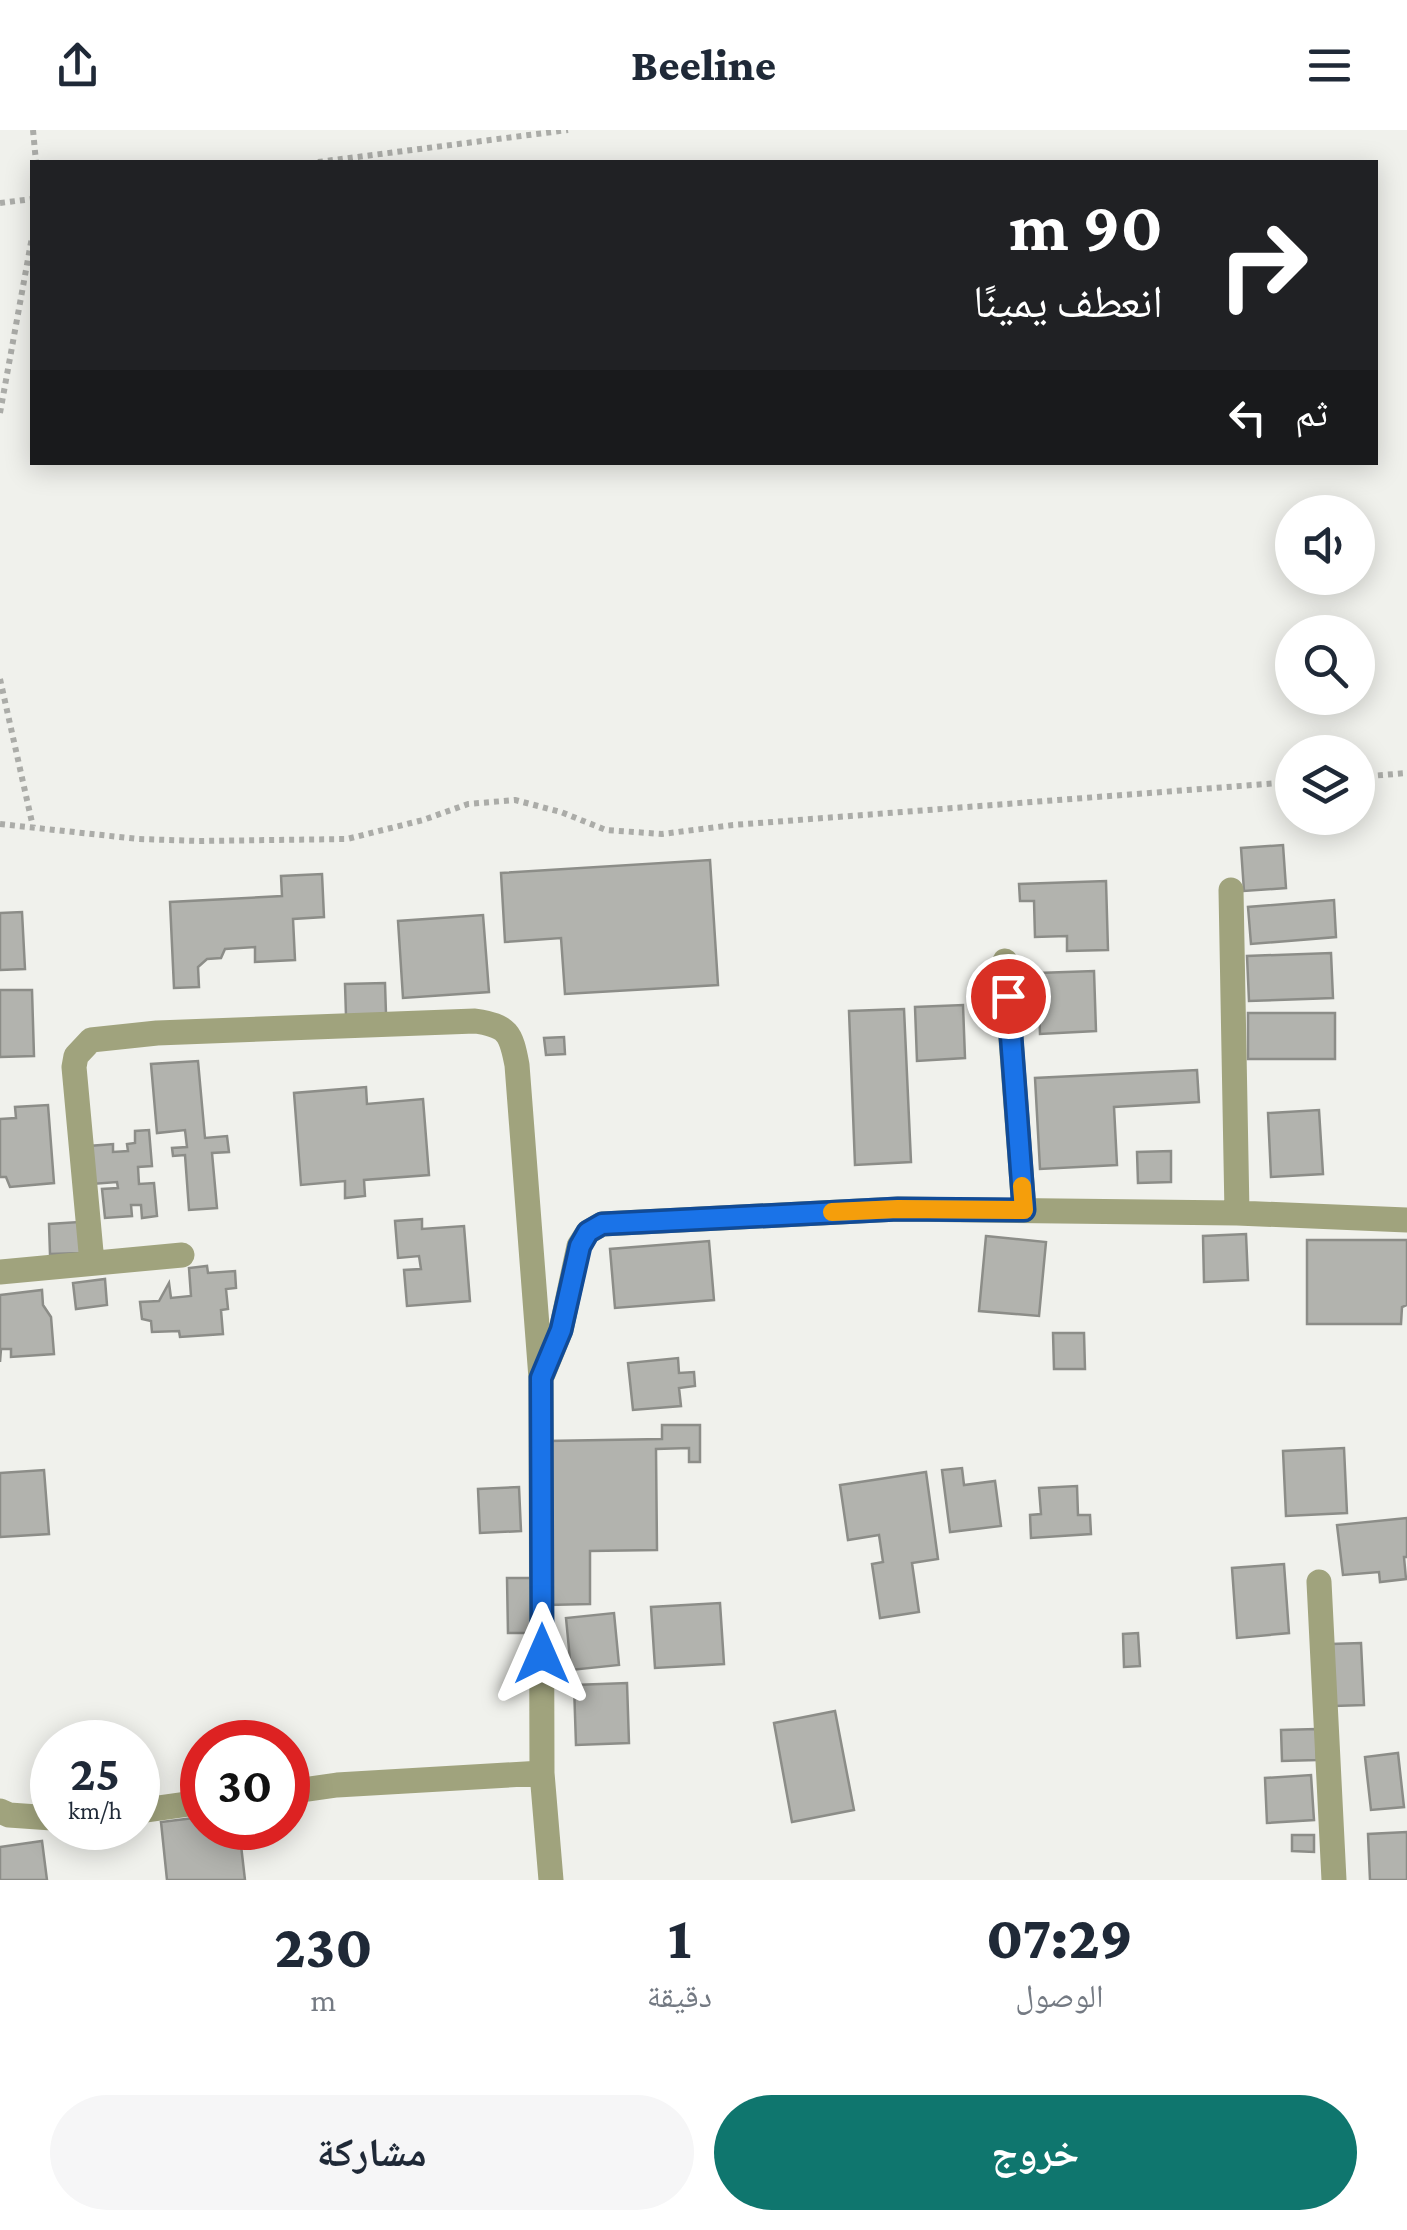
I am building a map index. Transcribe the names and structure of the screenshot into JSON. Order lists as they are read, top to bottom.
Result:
{
  "page": {
    "header": "Beeline",
    "turn": ["90 m", "انعطف يمينًا"],
    "then": "ثم",
    "speed": "25 km/h",
    "limit": "30",
    "eta": [
      "07:29",
      "الوصول",
      "1",
      "دقيقة",
      "230",
      "m"
    ],
    "buttons": ["خروج", "مشاركة"]
  }
}
